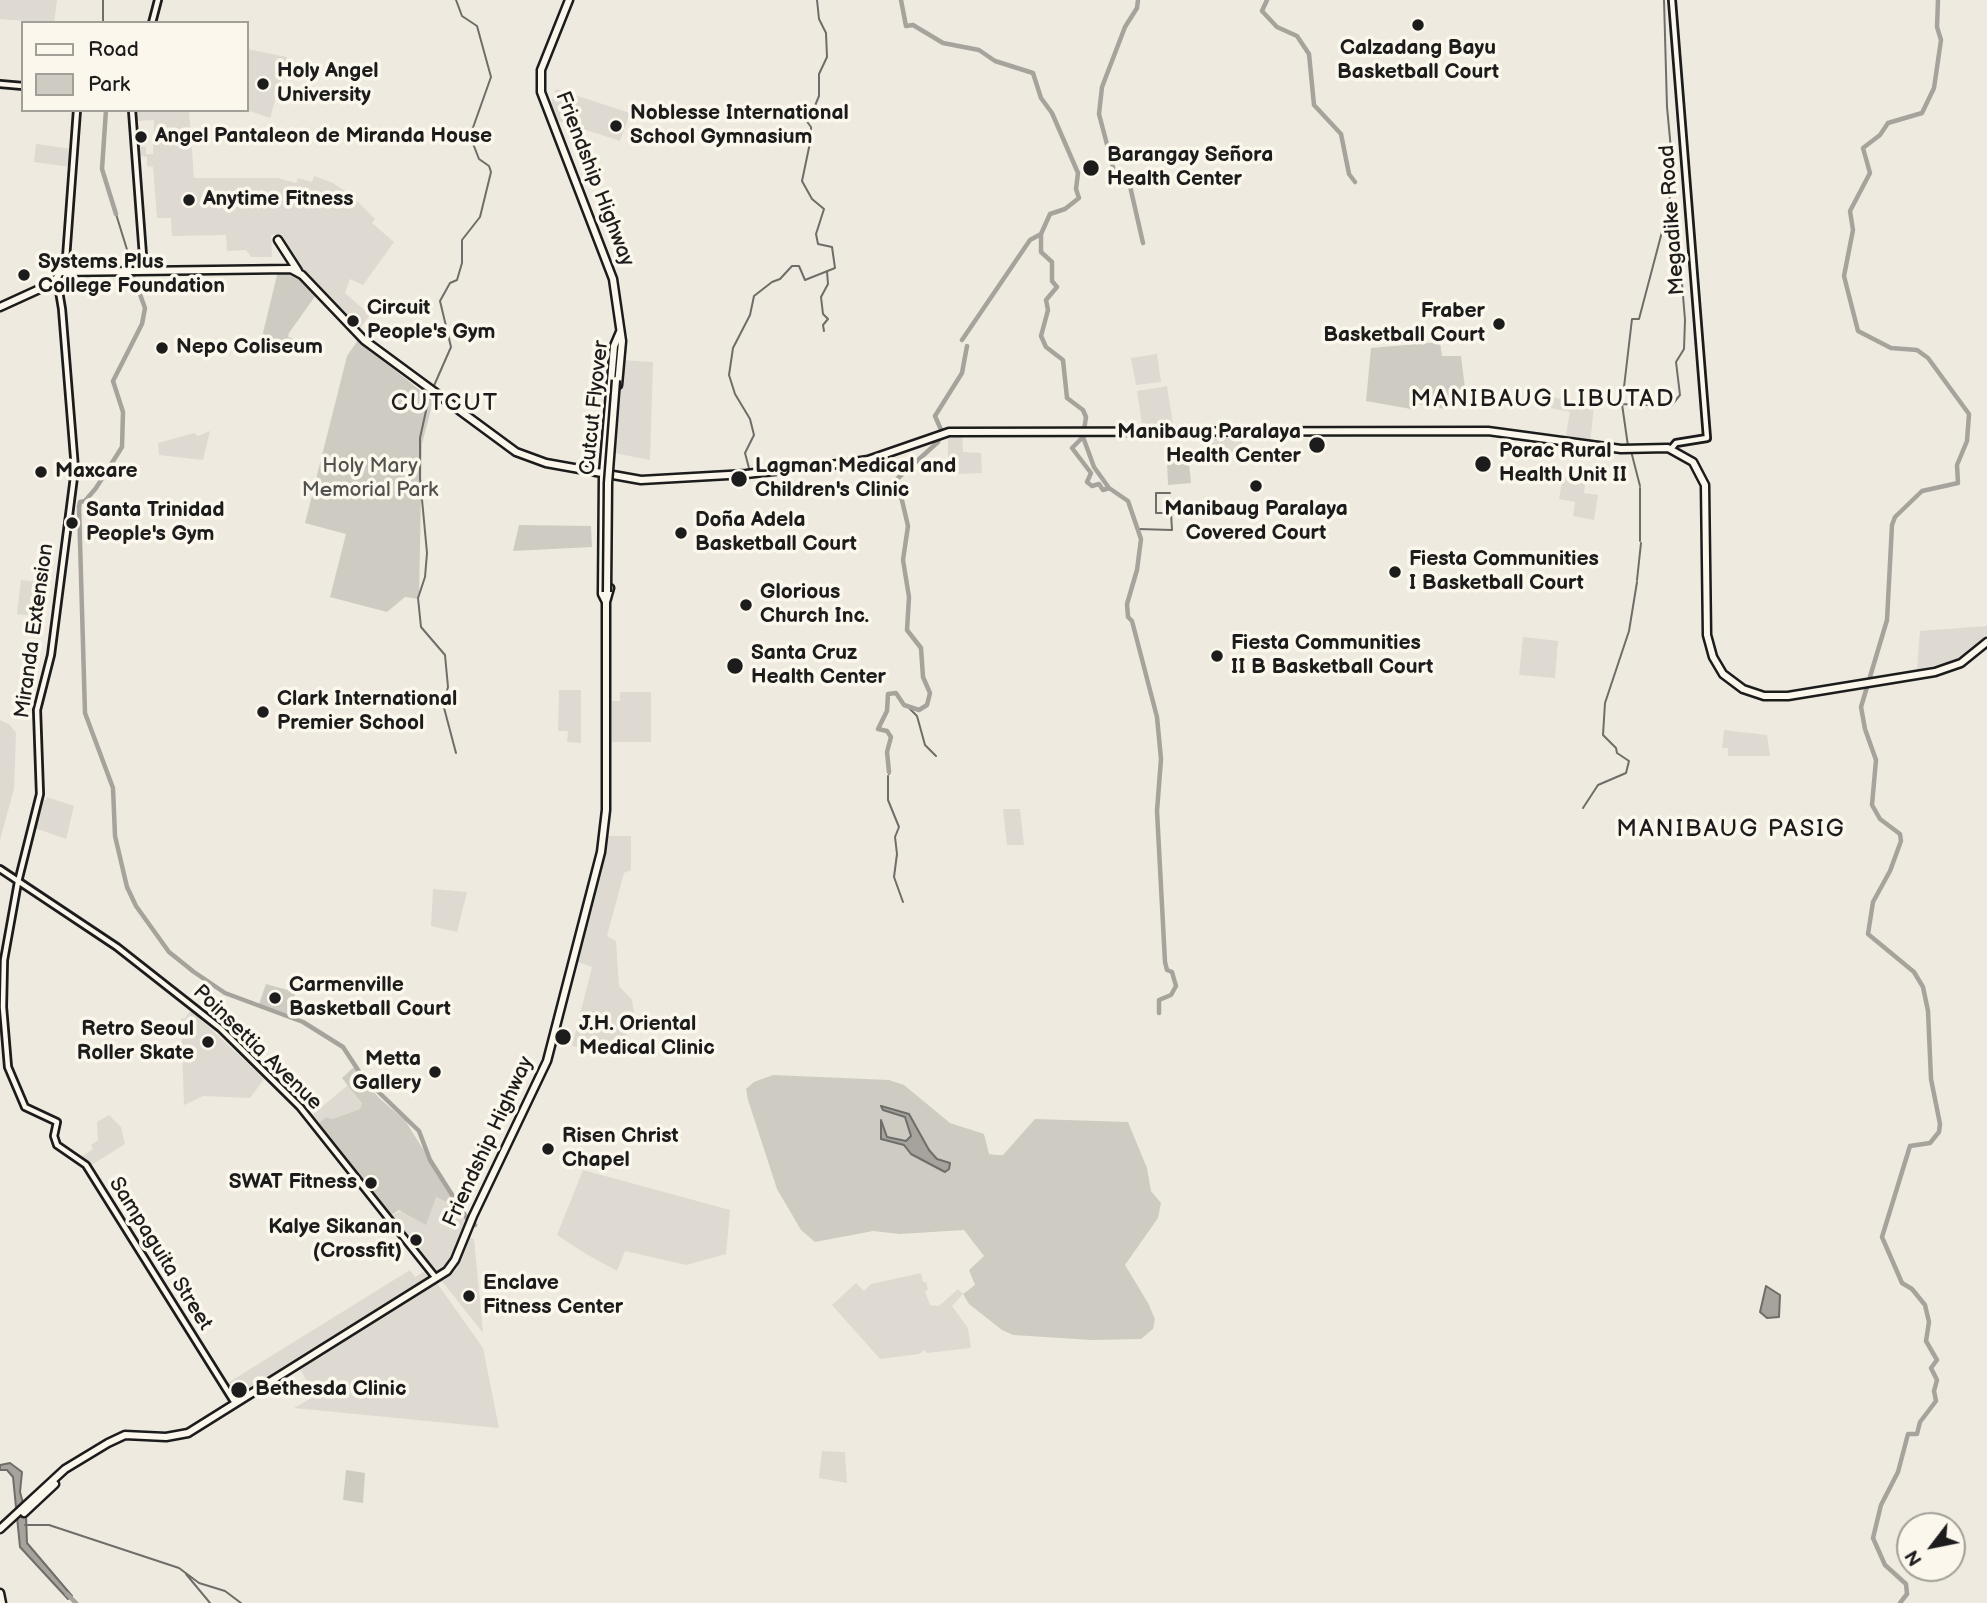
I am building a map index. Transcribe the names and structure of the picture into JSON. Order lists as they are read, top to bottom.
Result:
{
  "streets": {
    "main road": [
      "Friendship Highway",
      "Megadike Road",
      "Cutcut Flyover",
      "Miranda Extension",
      "Poinsettia Avenue",
      "Sampaguita Street"
    ]
  },
  "crossings": [
    ["Friendship Highway", "Cutcut Flyover"],
    ["Friendship Highway", "Poinsettia Avenue"],
    ["Friendship Highway", "Sampaguita Street"],
    ["Miranda Extension", "Poinsettia Avenue"],
    ["Miranda Extension", "Sampaguita Street"]
  ],
  "districts": ["MANIBAUG LIBUTAD", "CUTCUT", "MANIBAUG PASIG"],
  "parks": ["Holy Mary Memorial Park"],
  "places": [
    "Calzadang Bayu Basketball Court",
    "Holy Angel University",
    "Noblesse International School Gymnasium",
    "Angel Pantaleon de Miranda House",
    "Barangay Señora Health Center",
    "Anytime Fitness",
    "Systems Plus College Foundation",
    "Circuit People's Gym",
    "Fraber Basketball Court",
    "Nepo Coliseum",
    "Manibaug Paralaya Health Center",
    "Porac Rural Health Unit II",
    "Maxcare",
    "Lagman Medical and Children's Clinic",
    "Manibaug Paralaya Covered Court",
    "Santa Trinidad People's Gym",
    "Doña Adela Basketball Court",
    "Fiesta Communities I Basketball Court",
    "Glorious Church Inc.",
    "Fiesta Communities II B Basketball Court",
    "Santa Cruz Health Center",
    "Clark International Premier School",
    "Carmenville Basketball Court",
    "J.H. Oriental Medical Clinic",
    "Retro Seoul Roller Skate",
    "Metta Gallery",
    "Risen Christ Chapel",
    "SWAT Fitness",
    "Kalye Sikanan (Crossfit)",
    "Enclave Fitness Center",
    "Bethesda Clinic"
  ],
  "legend": ["Road", "Park"],
  "north": "bottom left"
}
